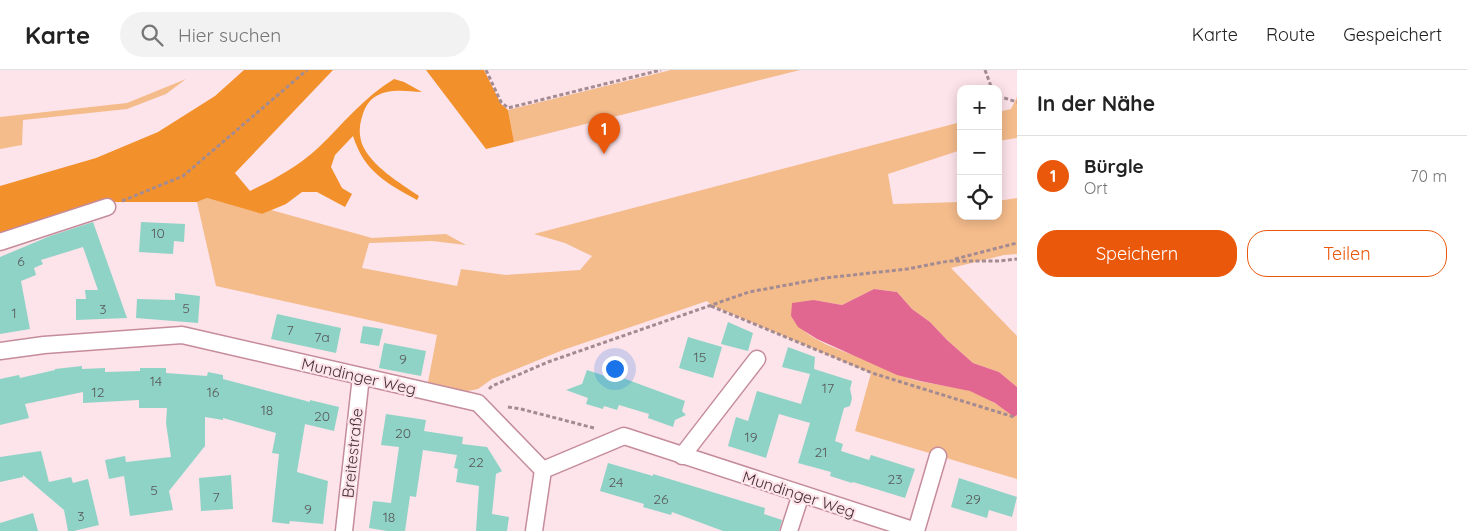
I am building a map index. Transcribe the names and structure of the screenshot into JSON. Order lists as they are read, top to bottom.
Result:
{
  "streets": {
    "street": ["Mundinger Weg", "Breitestraße"]
  },
  "crossings": [
    ["Mundinger Weg", "Breitestraße"]
  ],
  "house_numbers": [
    "10",
    "6",
    "5",
    "3",
    "1",
    "7",
    "7a",
    "15",
    "9",
    "14",
    "17",
    "12",
    "16",
    "18",
    "20",
    "20",
    "19",
    "21",
    "22",
    "23",
    "24",
    "5",
    "7",
    "26",
    "29",
    "9",
    "3",
    "18"
  ],
  "page": {
    "header": "Karte",
    "search": "Hier suchen",
    "nav": ["Karte", "Route", "Gespeichert"],
    "heading": "In der Nähe",
    "map_buttons": ["+", "−"],
    "pins": "1",
    "list": [
      {
        "mark": "1",
        "name": "Bürgle",
        "note": "Ort",
        "value": "70 m"
      }
    ],
    "buttons": ["Speichern", "Teilen"]
  }
}
